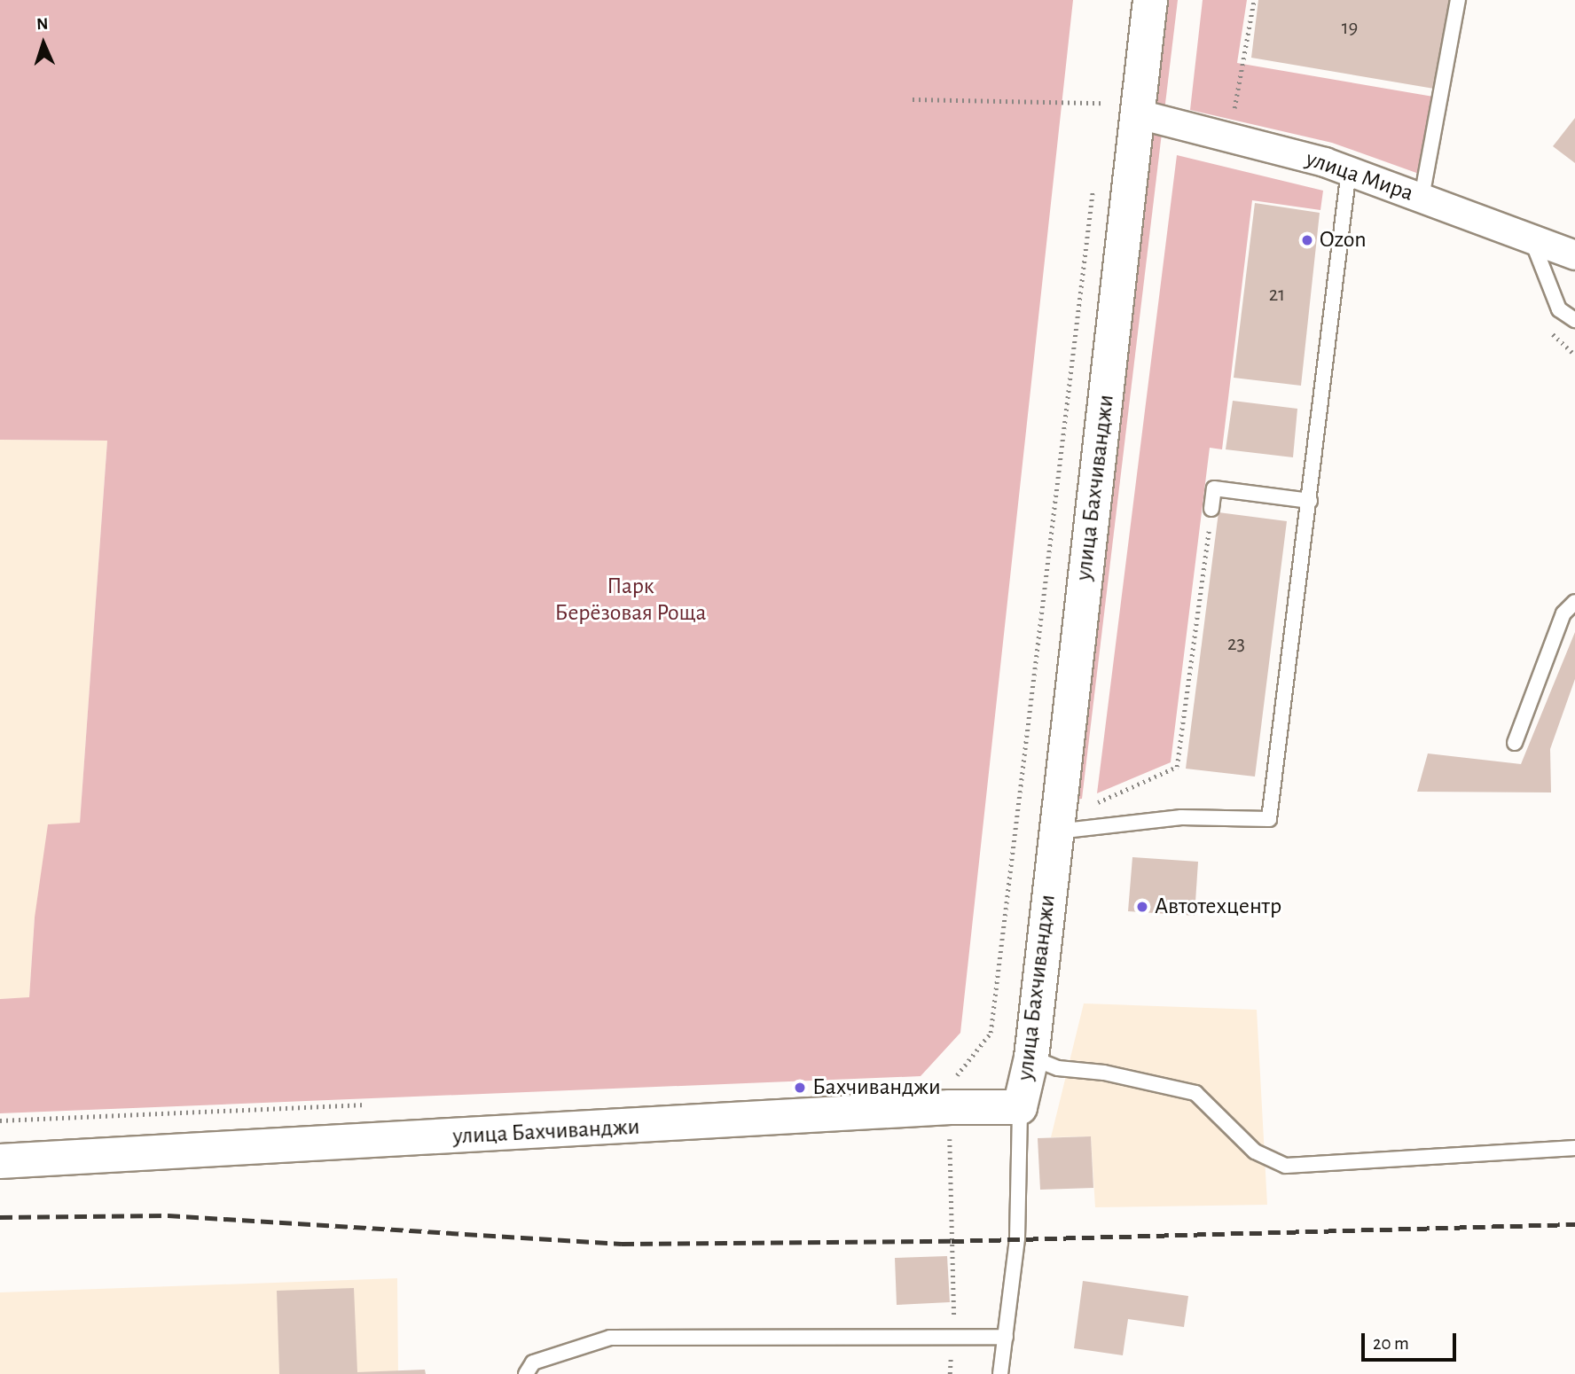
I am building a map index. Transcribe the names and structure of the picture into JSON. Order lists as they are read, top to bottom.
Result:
{
  "streets": {
    "main road": ["улица Бахчиванджи"],
    "street": ["улица Мира"]
  },
  "crossings": [
    ["улица Мира", "улица Бахчиванджи"]
  ],
  "parks": ["Парк Берёзовая Роща"],
  "places": ["Ozon", "Автотехцентр", "Бахчиванджи"],
  "house_numbers": ["19", "21", "23"],
  "scale_bar": "20 m",
  "north": "top"
}
